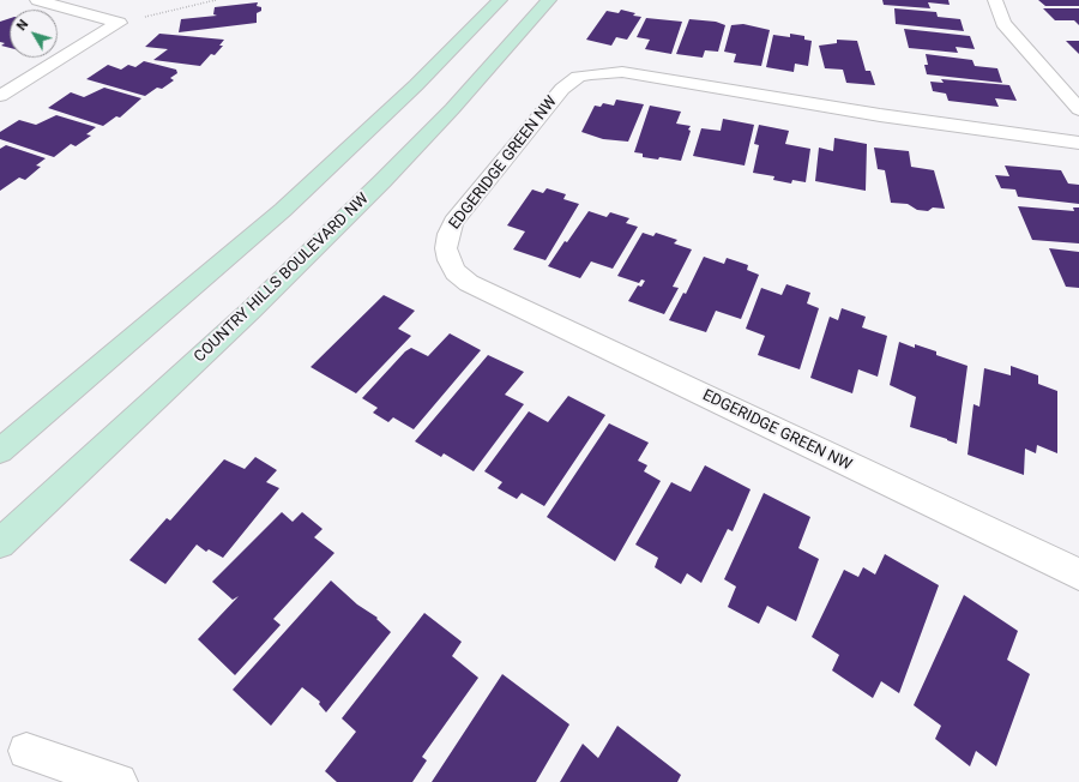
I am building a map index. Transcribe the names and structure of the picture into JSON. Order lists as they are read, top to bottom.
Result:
{
  "streets": {
    "main road": ["COUNTRY HILLS BOULEVARD NW"],
    "street": ["EDGERIDGE GREEN NW"]
  },
  "north": "top left"
}
